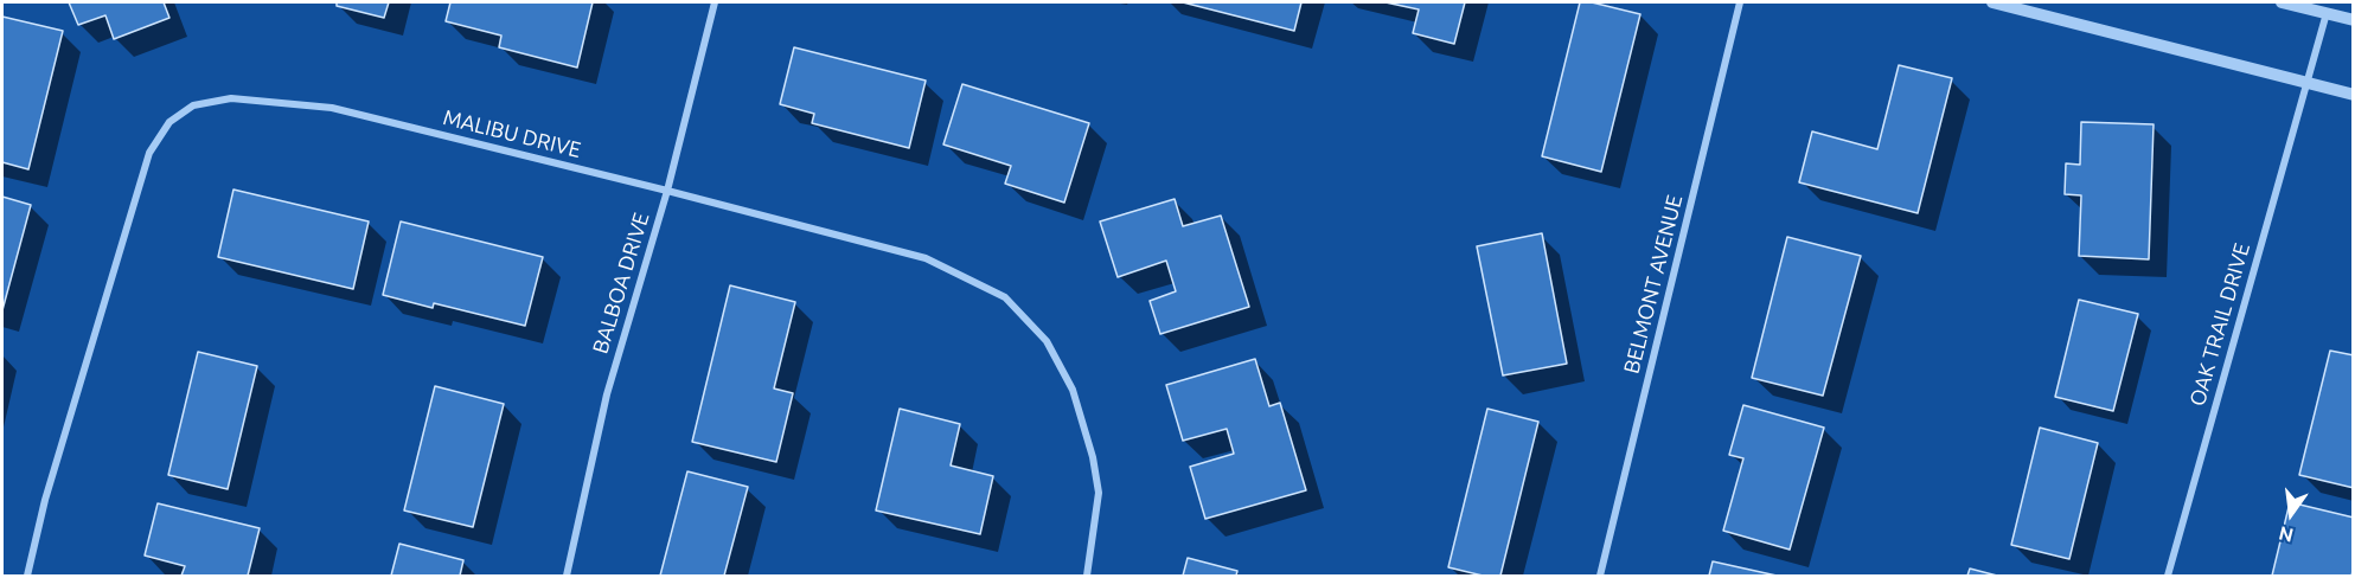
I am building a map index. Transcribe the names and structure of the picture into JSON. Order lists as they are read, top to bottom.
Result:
{
  "streets": {
    "street": [
      "MALIBU DRIVE",
      "BALBOA DRIVE",
      "BELMONT AVENUE",
      "OAK TRAIL DRIVE"
    ]
  },
  "crossings": [
    ["MALIBU DRIVE", "BALBOA DRIVE"]
  ],
  "north": "bottom"
}
